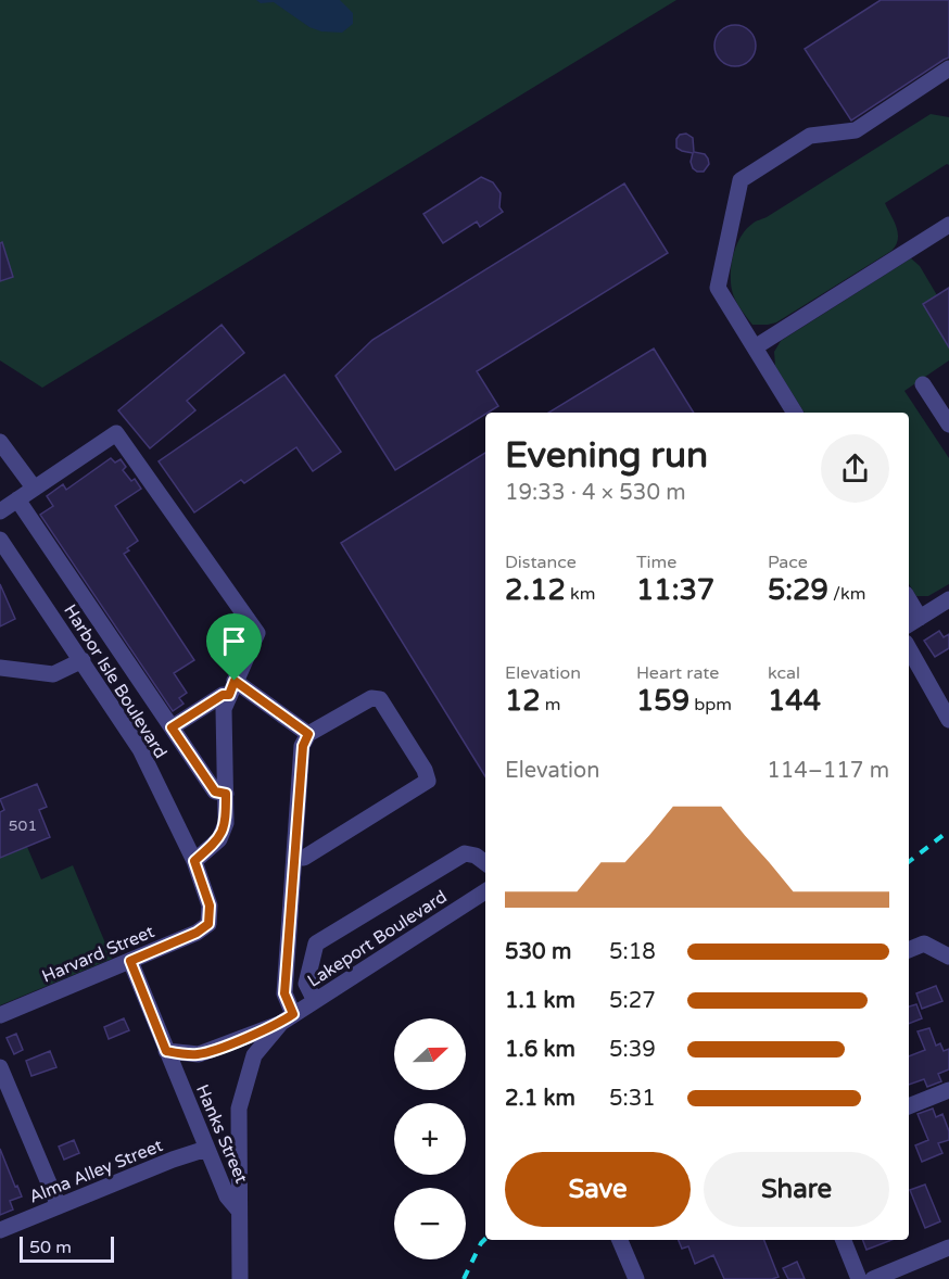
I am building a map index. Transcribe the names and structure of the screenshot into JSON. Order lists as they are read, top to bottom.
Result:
{
  "streets": {
    "street": [
      "Harbor Isle Boulevard",
      "Lakeport Boulevard",
      "Harvard Street",
      "Hanks Street",
      "Alma Alley Street"
    ]
  },
  "crossings": [
    ["Harbor Isle Boulevard", "Harvard Street"],
    ["Lakeport Boulevard", "Hanks Street"],
    ["Harvard Street", "Hanks Street"],
    ["Hanks Street", "Alma Alley Street"]
  ],
  "house_numbers": ["501"],
  "scale_bar": "50 m",
  "north": "right",
  "page": {
    "heading": ["Evening run", "19:33 · 4 × 530 m"],
    "stats": [
      ["Distance", "2.12 km"],
      ["Time", "11:37"],
      ["Pace", "5:29 /km"],
      ["Elevation", "12 m"],
      ["Heart rate", "159 bpm"],
      ["kcal", "144"]
    ],
    "chart": ["Elevation", "114–117 m"],
    "list": [
      {
        "name": "530 m",
        "note": "5:18"
      },
      {
        "name": "1.1 km",
        "note": "5:27"
      },
      {
        "name": "1.6 km",
        "note": "5:39"
      },
      {
        "name": "2.1 km",
        "note": "5:31"
      }
    ],
    "map_buttons": ["+", "−"],
    "buttons": ["Save", "Share"],
    "scale": "50 m"
  }
}
